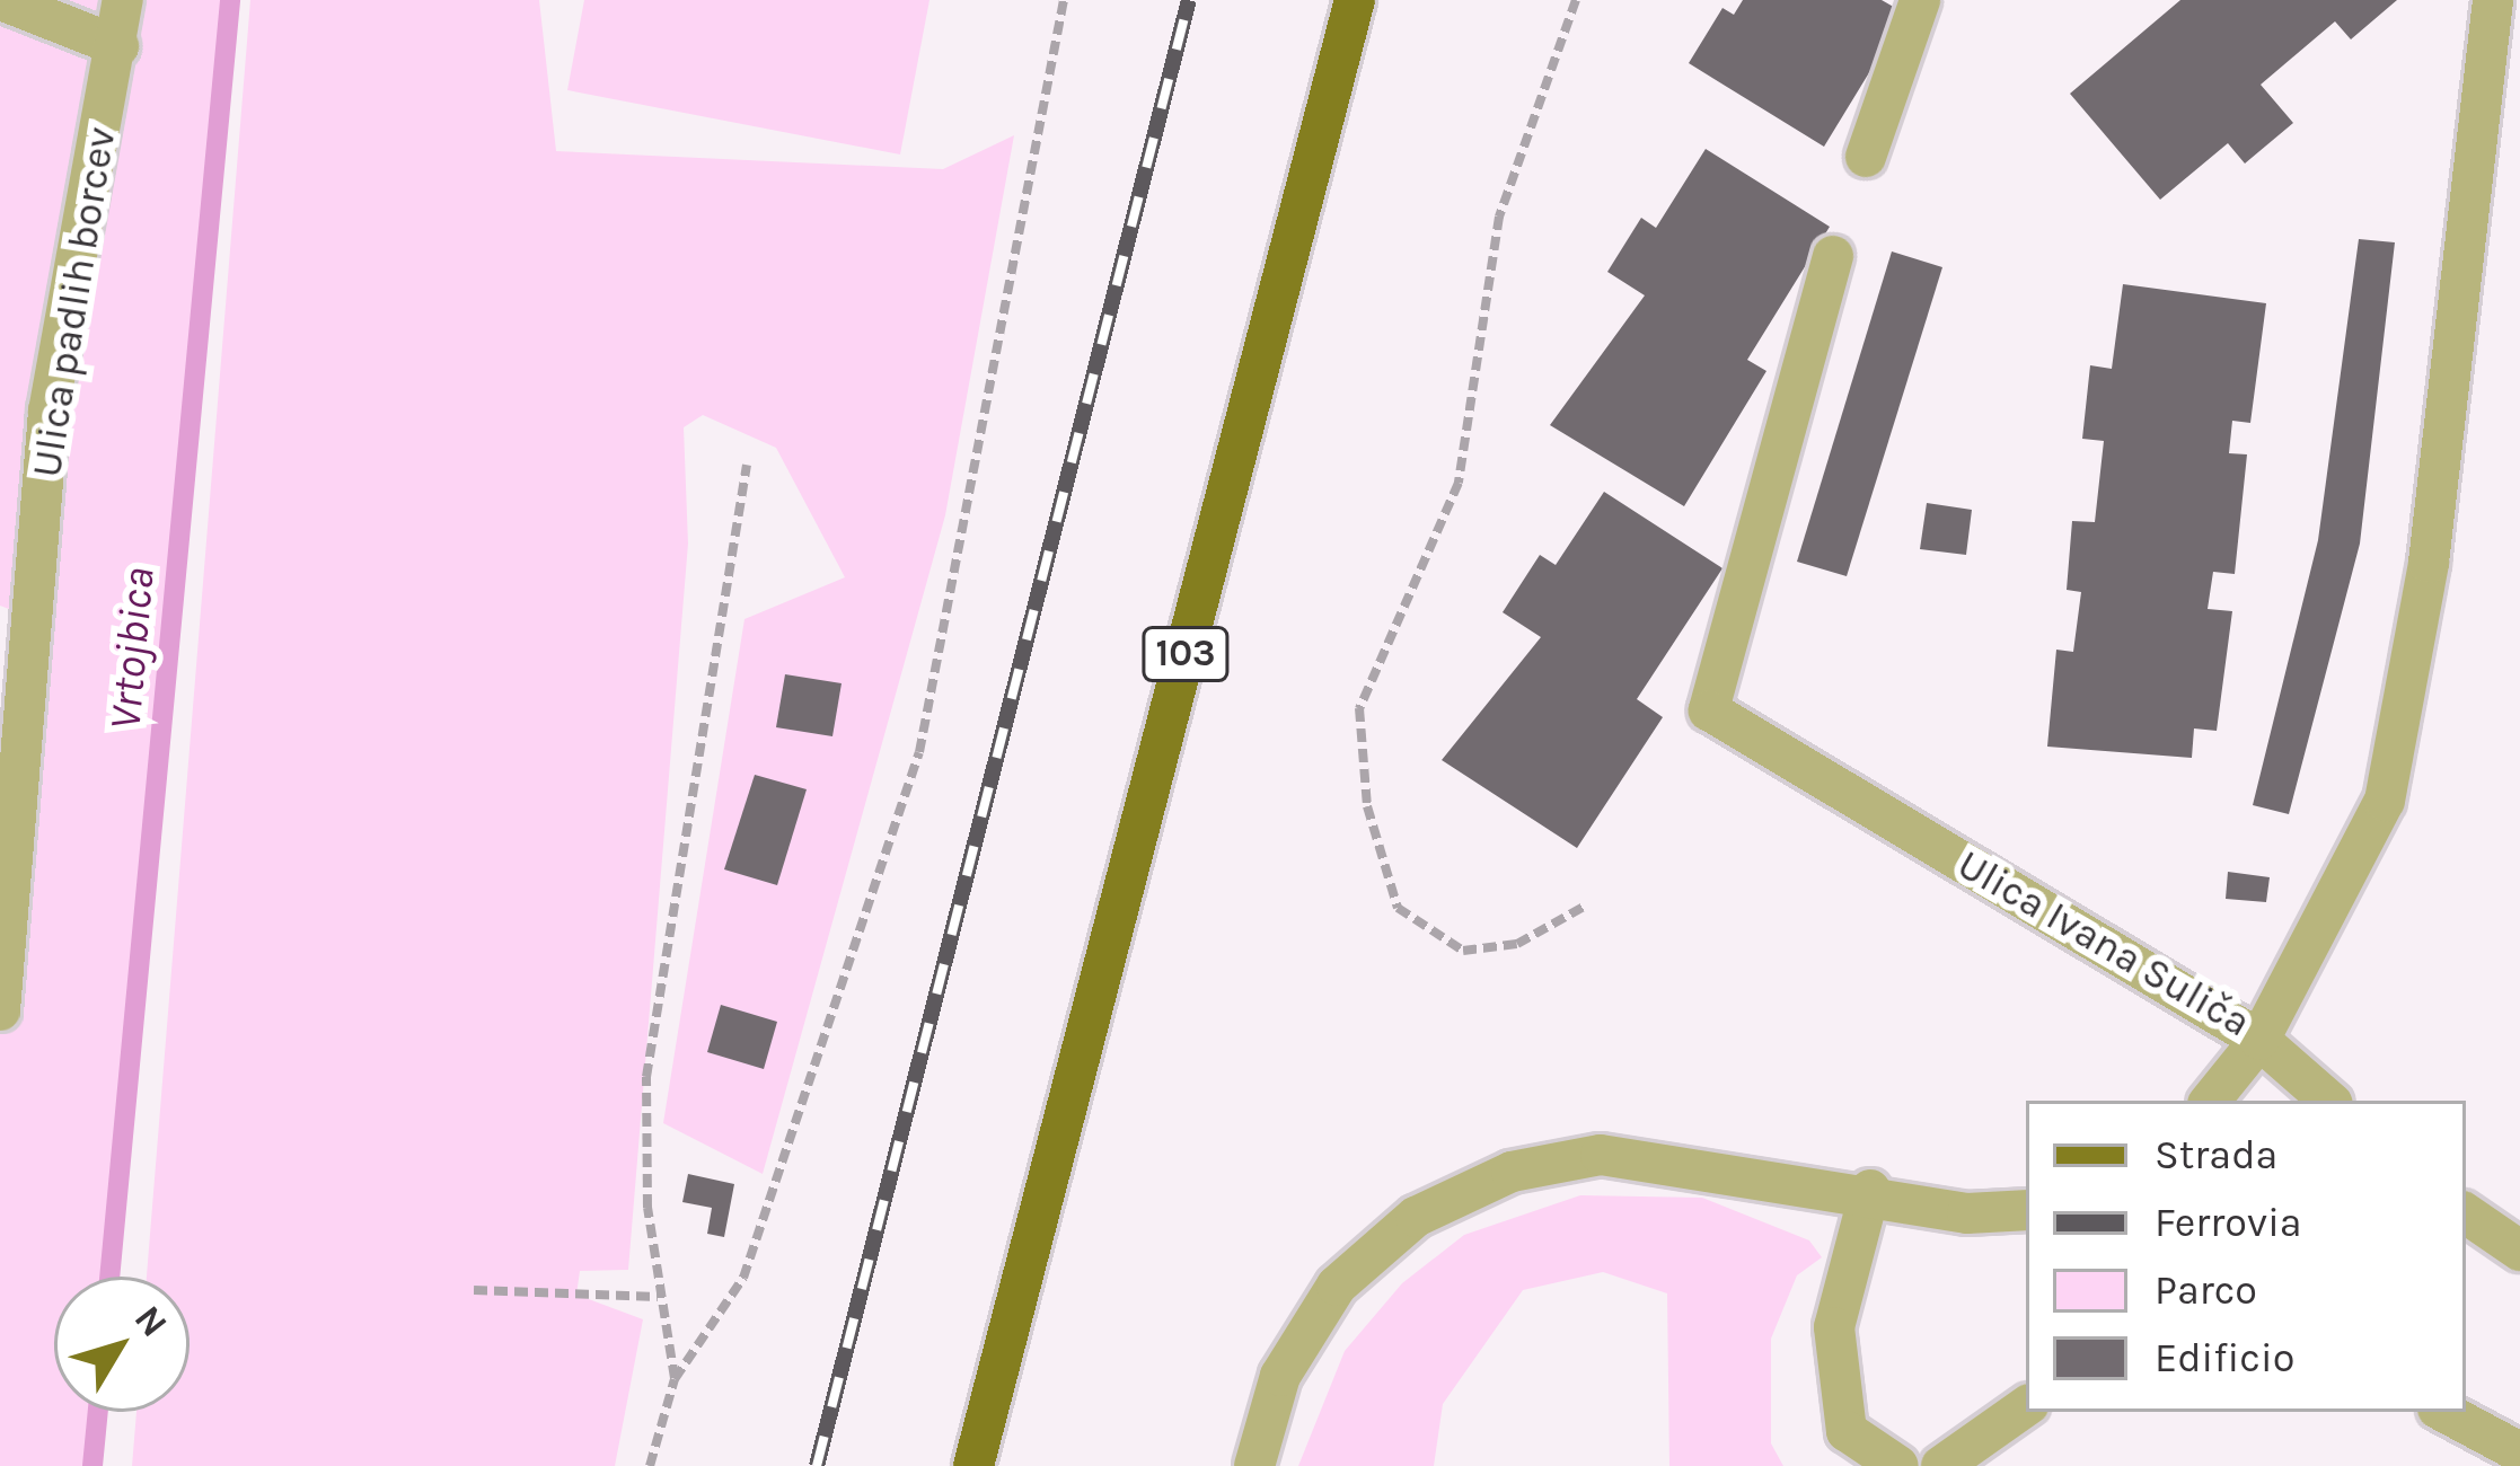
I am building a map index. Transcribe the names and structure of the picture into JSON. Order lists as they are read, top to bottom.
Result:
{
  "streets": {
    "main road": ["103"],
    "street": ["Ulica padlih borcev", "Ulica Ivana Suliča"]
  },
  "water": ["Vrtojbica"],
  "legend": [
    "Strada",
    "Ferrovia",
    "Parco",
    "Edificio"
  ],
  "north": "top right"
}
